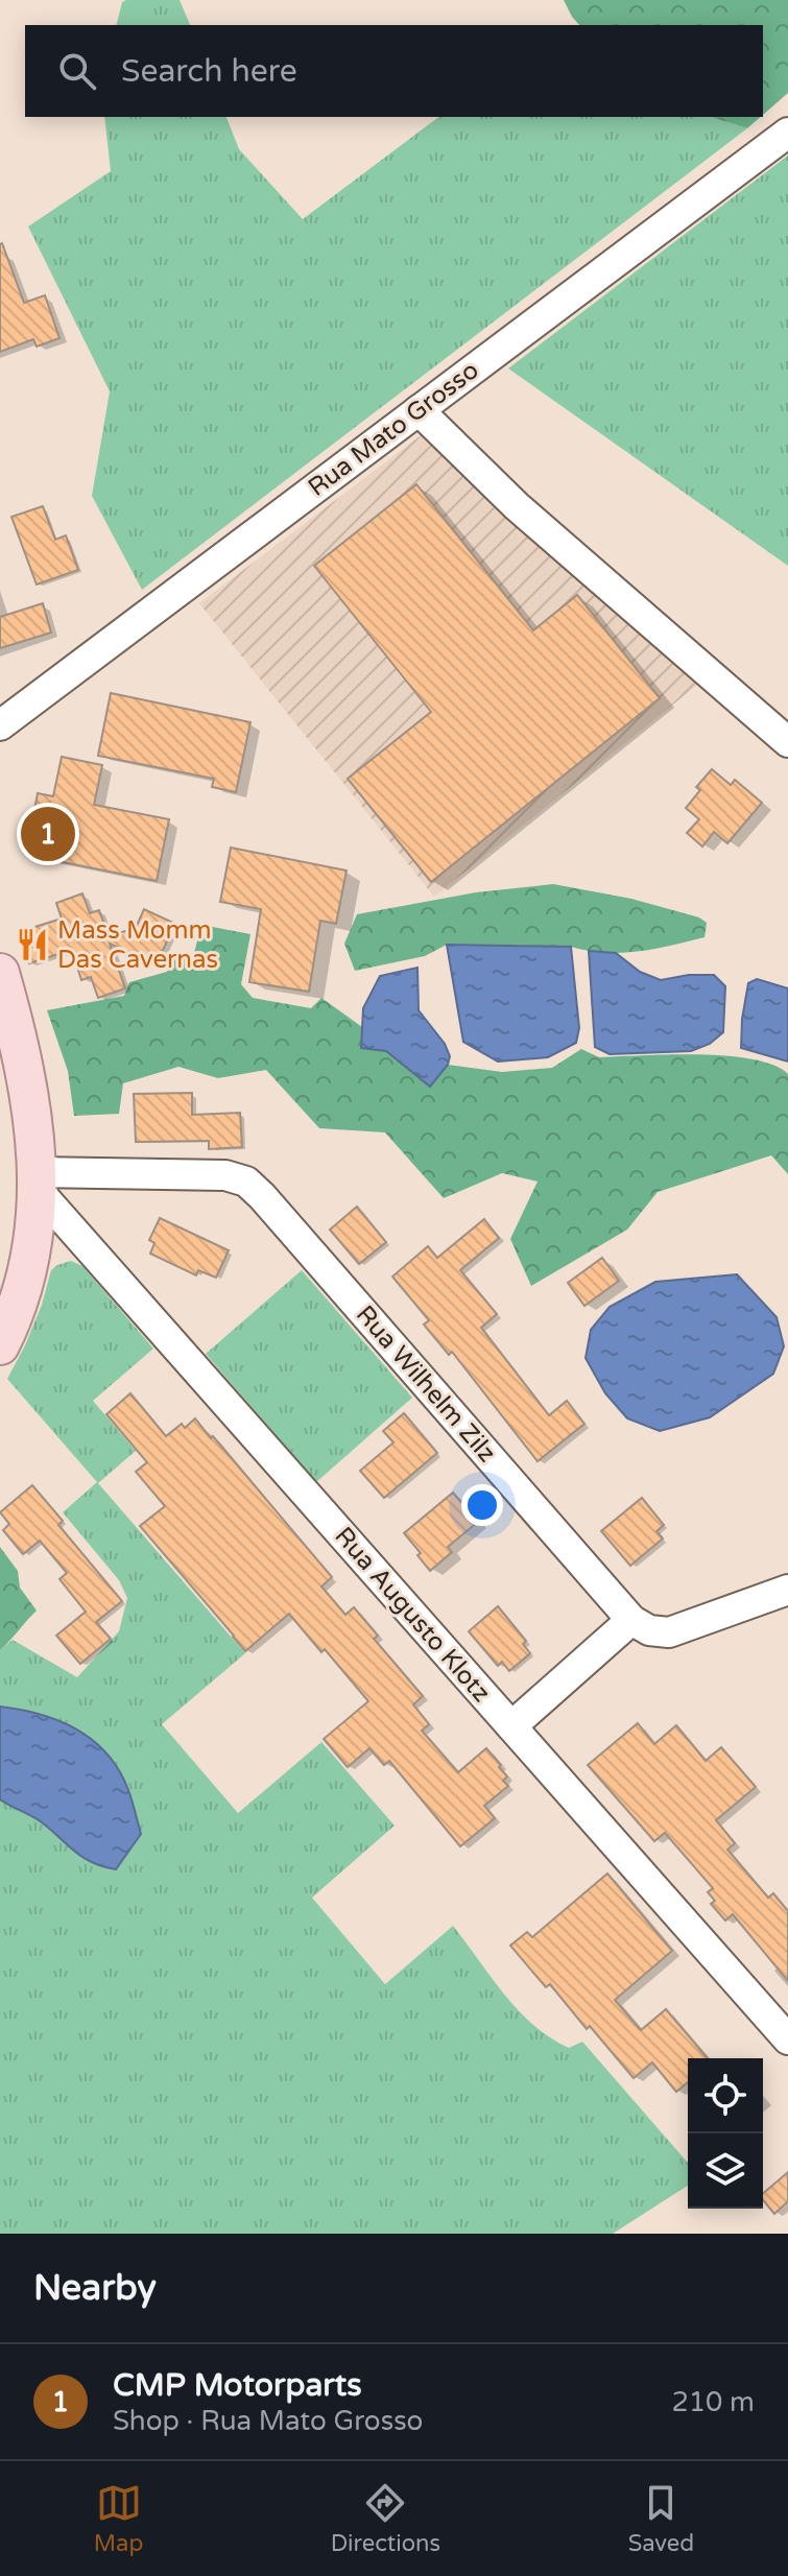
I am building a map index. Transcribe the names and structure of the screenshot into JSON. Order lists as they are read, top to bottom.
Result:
{
  "streets": {
    "street": ["Rua Mato Grosso", "Rua Wilhelm Zilz", "Rua Augusto Klotz"]
  },
  "crossings": [
    ["Rua Wilhelm Zilz", "Rua Augusto Klotz"]
  ],
  "places": {
    "restaurant": ["Mass Momm Das Cavernas"]
  },
  "page": {
    "search": "Search here",
    "pins": "1",
    "heading": "Nearby",
    "list": [
      {
        "mark": "1",
        "name": "CMP Motorparts",
        "note": "Shop · Rua Mato Grosso",
        "value": "210 m"
      }
    ],
    "nav": ["Map", "Directions", "Saved"]
  }
}
